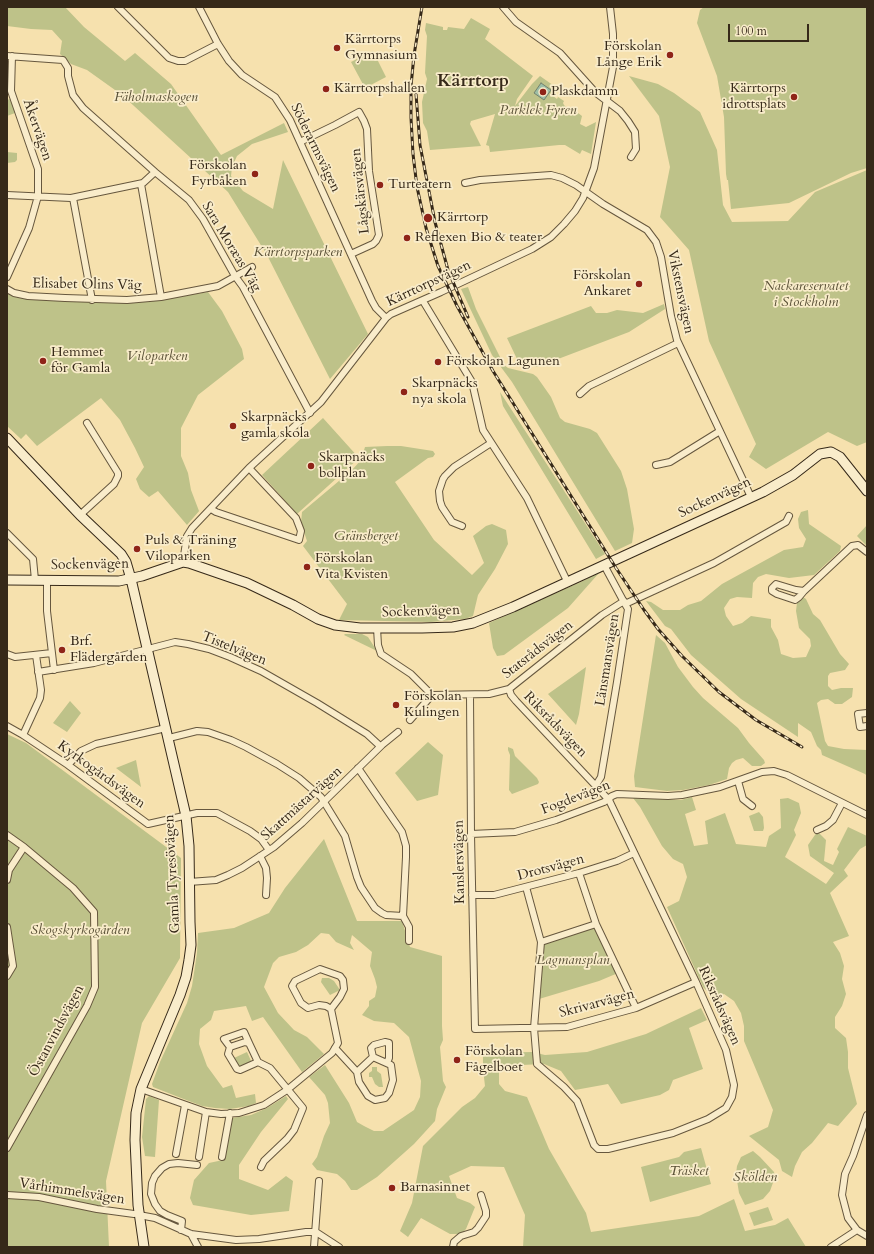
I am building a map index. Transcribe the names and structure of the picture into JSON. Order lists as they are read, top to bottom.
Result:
{
  "streets": {
    "street": [
      "Åkervägen",
      "Söderarmsvägen",
      "Lågskärsvägen",
      "Sara Moræas Väg",
      "Kärrtorpsvägen",
      "Elisabet Olins Väg",
      "Vikstensvägen",
      "Sockenvägen",
      "Tistelvägen",
      "Statsrådsvägen",
      "Länsmansvägen",
      "Riksrådsvägen",
      "Kyrkogårdsvägen",
      "Fogdevägen",
      "Skattmästarvägen",
      "Kanslersvägen",
      "Drotsvägen",
      "Gamla Tyresövägen",
      "Skrivarvägen",
      "Östanvindsvägen",
      "Vårhimmelsvägen"
    ]
  },
  "crossings": [
    ["Åkervägen", "Sara Moræas Väg"],
    ["Söderarmsvägen", "Lågskärsvägen"],
    ["Söderarmsvägen", "Kärrtorpsvägen"],
    ["Sara Moræas Väg", "Kärrtorpsvägen"],
    ["Sara Moræas Väg", "Elisabet Olins Väg"],
    ["Kärrtorpsvägen", "Vikstensvägen"],
    ["Kärrtorpsvägen", "Sockenvägen"],
    ["Vikstensvägen", "Sockenvägen"],
    ["Sockenvägen", "Gamla Tyresövägen"],
    ["Tistelvägen", "Skattmästarvägen"],
    ["Tistelvägen", "Gamla Tyresövägen"],
    ["Statsrådsvägen", "Länsmansvägen"],
    ["Statsrådsvägen", "Riksrådsvägen"],
    ["Statsrådsvägen", "Kanslersvägen"],
    ["Länsmansvägen", "Riksrådsvägen"],
    ["Riksrådsvägen", "Fogdevägen"],
    ["Riksrådsvägen", "Drotsvägen"],
    ["Riksrådsvägen", "Skrivarvägen"],
    ["Kyrkogårdsvägen", "Skattmästarvägen"],
    ["Kyrkogårdsvägen", "Gamla Tyresövägen"],
    ["Fogdevägen", "Kanslersvägen"],
    ["Skattmästarvägen", "Gamla Tyresövägen"],
    ["Kanslersvägen", "Drotsvägen"],
    ["Kanslersvägen", "Skrivarvägen"],
    ["Gamla Tyresövägen", "Vårhimmelsvägen"]
  ],
  "districts": ["Kärrtorp"],
  "parks": [
    "Fäholmaskogen",
    "Parklek Fyren",
    "Kärrtorpsparken",
    "Nackareservatet i Stockholm",
    "Viloparken",
    "Gränsberget",
    "Skogskyrkogården",
    "Lagmansplan",
    "Träsket",
    "Skölden"
  ],
  "places": [
    "Kärrtorps Gymnasium",
    "Förskolan Långe Erik",
    "Kärrtorpshallen",
    "Plaskdamm",
    "Kärrtorps idrottsplats",
    "Förskolan Fyrbåken",
    "Turteatern",
    "Kärrtorp",
    "Reflexen Bio & teater",
    "Förskolan Ankaret",
    "Hemmet för Gamla",
    "Förskolan Lagunen",
    "Skarpnäcks nya skola",
    "Skarpnäcks gamla skola",
    "Skarpnäcks bollplan",
    "Puls & Träning Viloparken",
    "Förskolan Vita Kvisten",
    "Brf. Flädergården",
    "Förskolan Kulingen",
    "Förskolan Fågelboet",
    "Barnasinnet"
  ],
  "scale_bar": "100 m"
}
